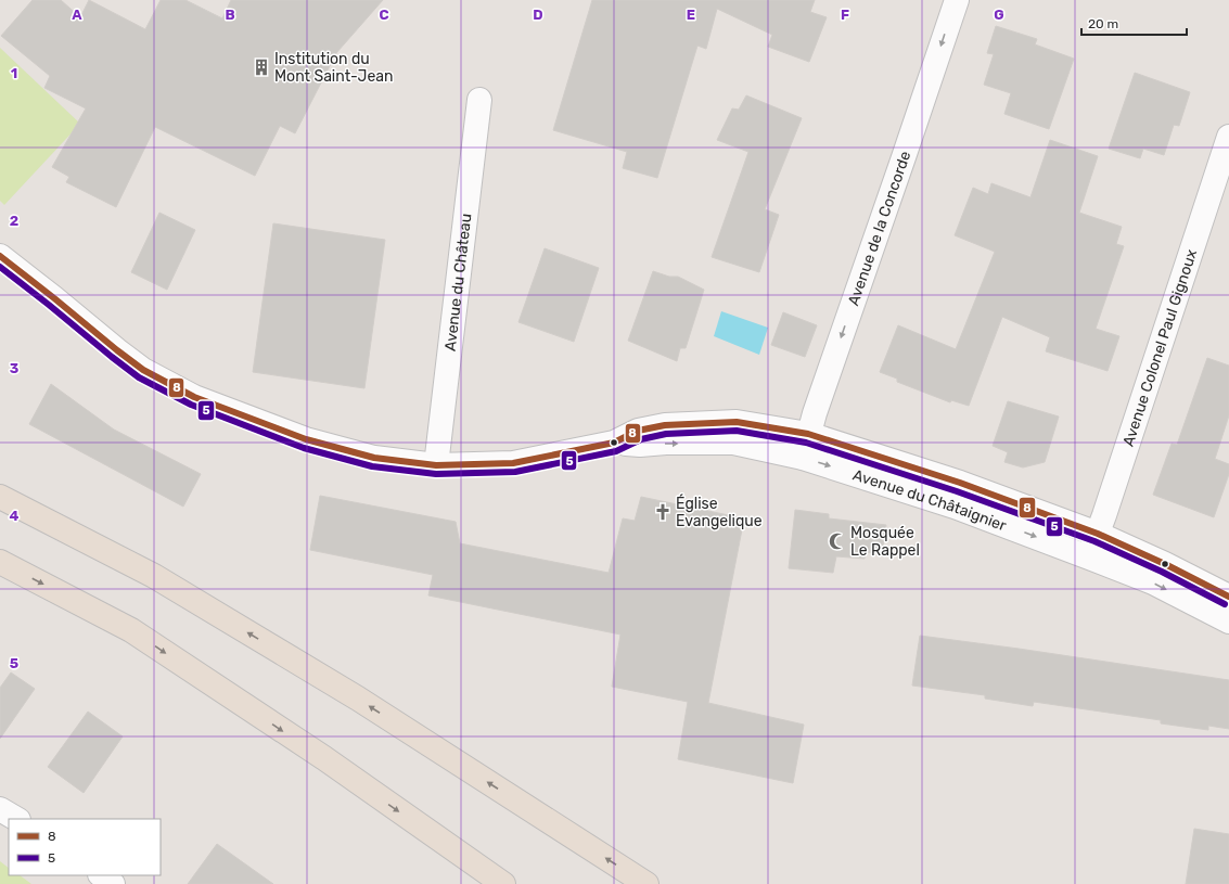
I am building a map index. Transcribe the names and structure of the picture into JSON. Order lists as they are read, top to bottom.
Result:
{
  "streets": {
    "street": [
      "Avenue de la Concorde",
      "Avenue du Château",
      "Avenue Colonel Paul Gignoux",
      "Avenue du Châtaignier"
    ]
  },
  "crossings": [
    ["Avenue de la Concorde", "Avenue du Châtaignier"],
    ["Avenue du Château", "Avenue du Châtaignier"],
    ["Avenue Colonel Paul Gignoux", "Avenue du Châtaignier"]
  ],
  "one_way": ["Avenue de la Concorde"],
  "places": {
    "building": ["Institution du Mont Saint-Jean"],
    "church": ["Église Evangelique"],
    "mosque": ["Mosquée Le Rappel"]
  },
  "lines": ["transit line 8", "transit line 5"],
  "legend": ["8", "5"],
  "scale_bar": "20 m",
  "grid": {
    "columns": [
      "A",
      "B",
      "C",
      "D",
      "E",
      "F",
      "G"
    ],
    "rows": [
      "1",
      "2",
      "3",
      "4",
      "5"
    ]
  }
}
